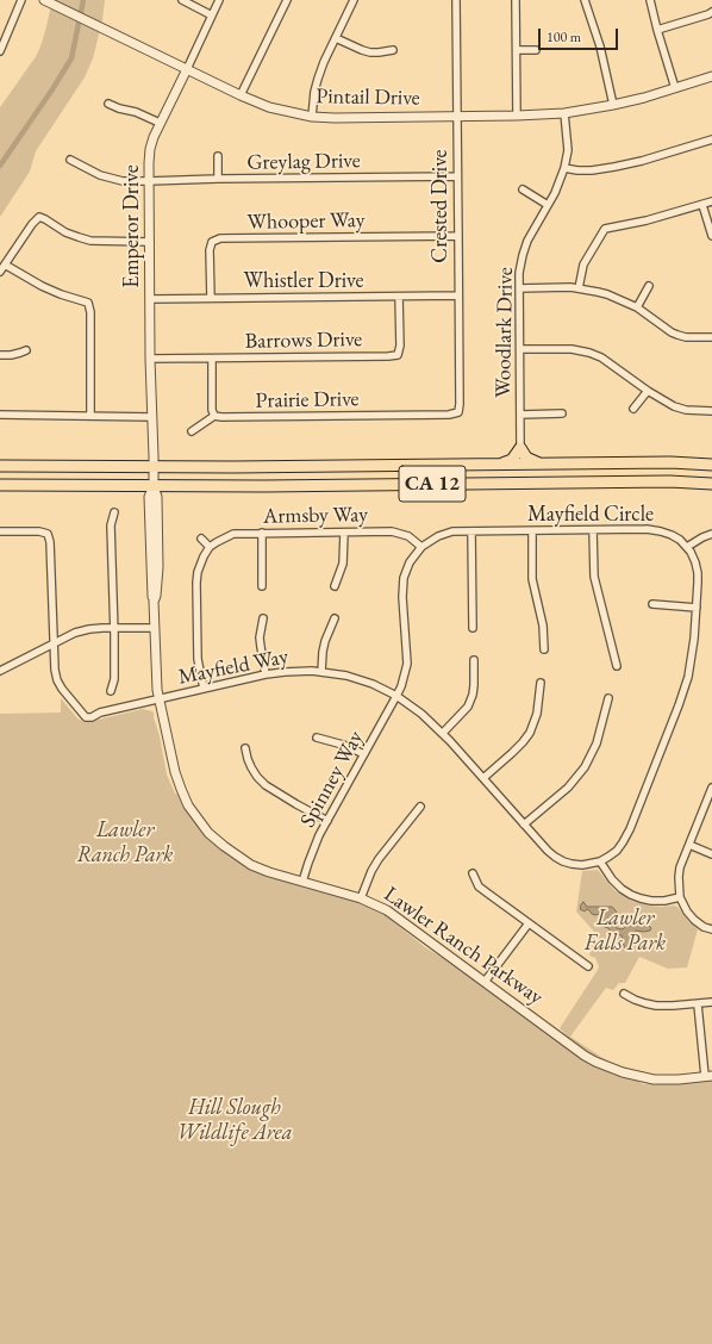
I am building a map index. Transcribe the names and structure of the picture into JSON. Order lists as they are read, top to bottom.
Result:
{
  "streets": {
    "highway": ["CA 12"],
    "street": [
      "Pintail Drive",
      "Greylag Drive",
      "Crested Drive",
      "Whooper Way",
      "Emperor Drive",
      "Whistler Drive",
      "Woodlark Drive",
      "Barrows Drive",
      "Prairie Drive",
      "Mayfield Circle",
      "Armsby Way",
      "Mayfield Way",
      "Spinney Way",
      "Lawler Ranch Parkway"
    ]
  },
  "crossings": [
    ["Pintail Drive", "Crested Drive"],
    ["Pintail Drive", "Emperor Drive"],
    ["Pintail Drive", "Woodlark Drive"],
    ["Greylag Drive", "Crested Drive"],
    ["Greylag Drive", "Emperor Drive"],
    ["Crested Drive", "Whooper Way"],
    ["Crested Drive", "Whistler Drive"],
    ["Crested Drive", "Prairie Drive"],
    ["Whooper Way", "Whistler Drive"],
    ["Emperor Drive", "Whistler Drive"],
    ["Emperor Drive", "Barrows Drive"],
    ["Emperor Drive", "CA 12"],
    ["Emperor Drive", "Lawler Ranch Parkway"],
    ["Whistler Drive", "Barrows Drive"],
    ["CA 12", "Lawler Ranch Parkway"],
    ["Mayfield Circle", "Armsby Way"],
    ["Mayfield Circle", "Mayfield Way"],
    ["Mayfield Circle", "Spinney Way"],
    ["Mayfield Way", "Spinney Way"],
    ["Mayfield Way", "Lawler Ranch Parkway"],
    ["Spinney Way", "Lawler Ranch Parkway"]
  ],
  "parks": ["Lawler Ranch Park", "Lawler Falls Park", "Hill Slough Wildlife Area"],
  "scale_bar": "100 m"
}
